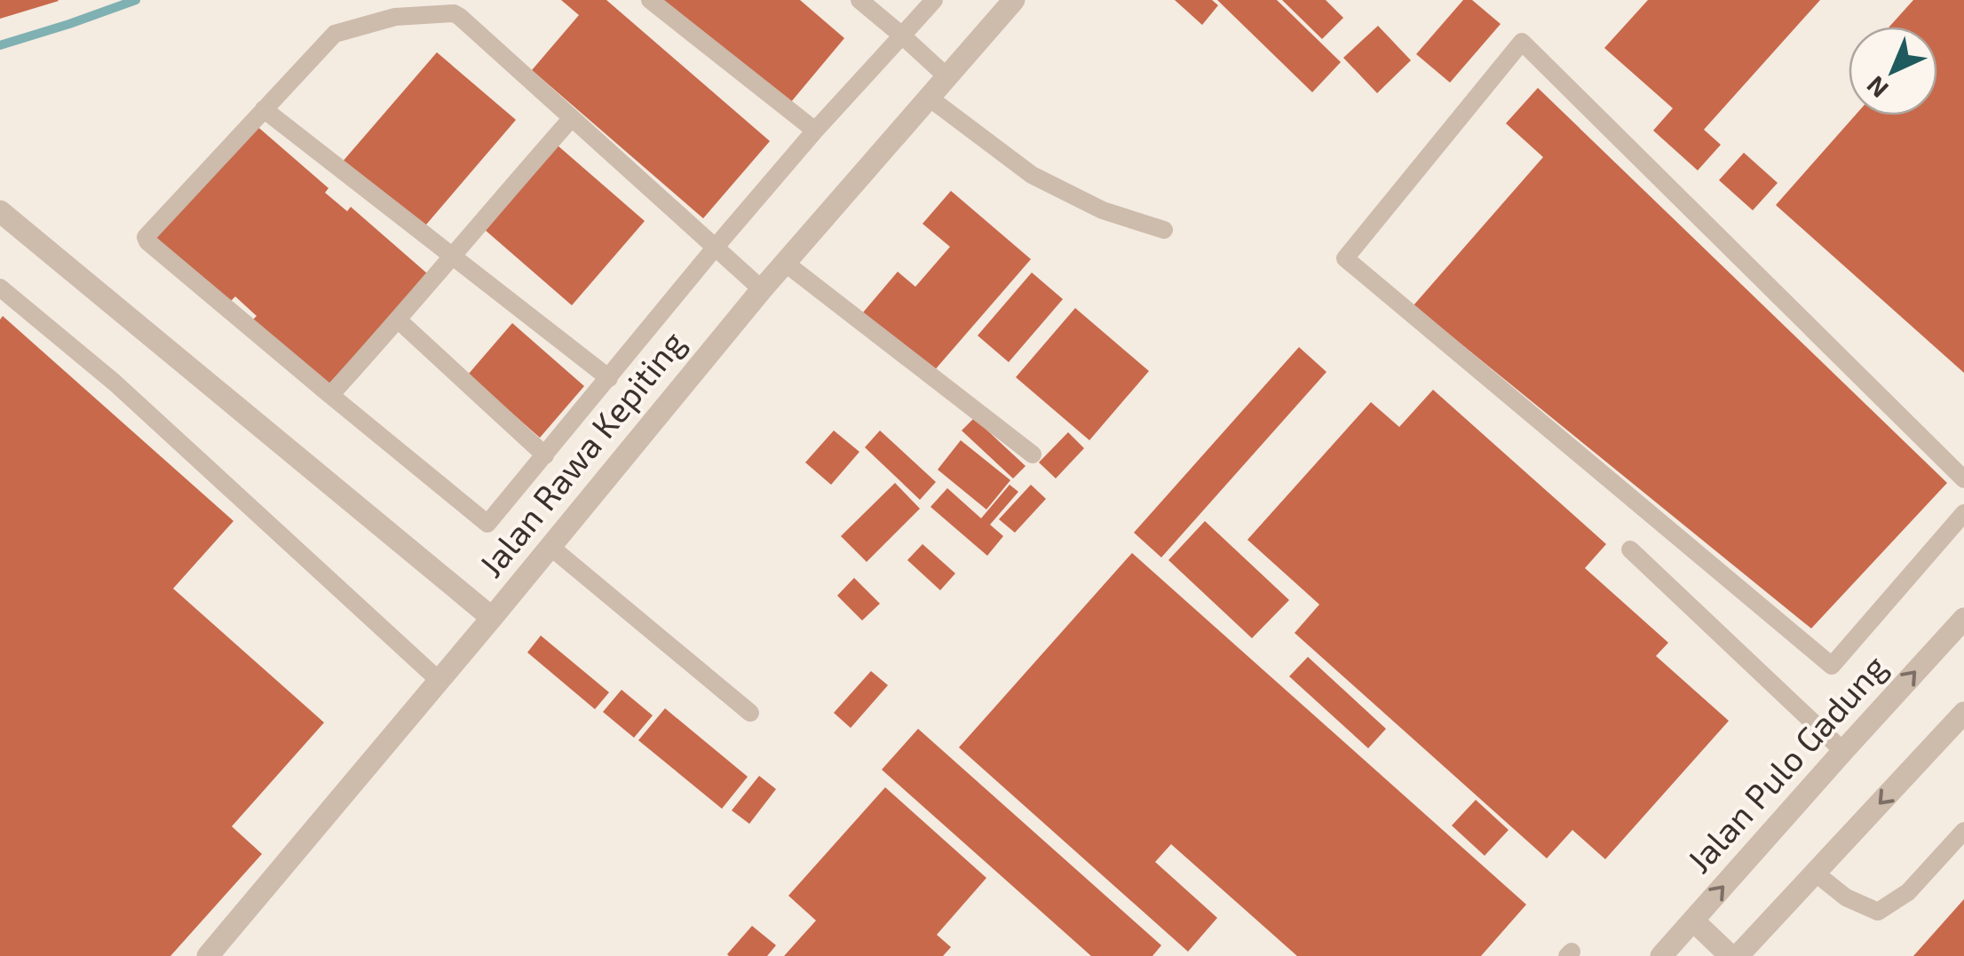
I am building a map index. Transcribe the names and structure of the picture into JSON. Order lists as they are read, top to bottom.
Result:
{
  "streets": {
    "street": ["Jalan Rawa Kepiting", "Jalan Pulo Gadung"]
  },
  "north": "bottom left"
}
